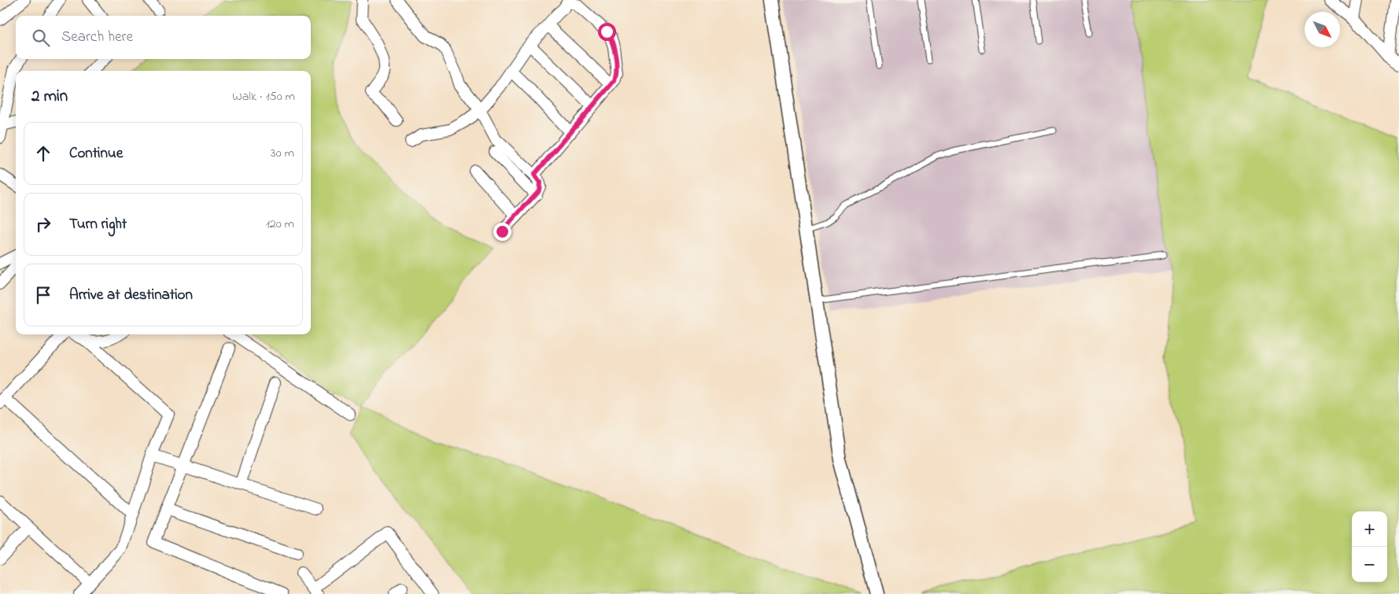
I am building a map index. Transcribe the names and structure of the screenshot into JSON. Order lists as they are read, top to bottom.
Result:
{
  "north": "bottom right",
  "page": {
    "search": "Search here",
    "heading": ["2 min", "Walk · 150 m"],
    "list": [
      ["Continue", "30 m"],
      ["Turn right", "120 m"],
      "Arrive at destination"
    ],
    "map_buttons": ["+", "−"]
  }
}
